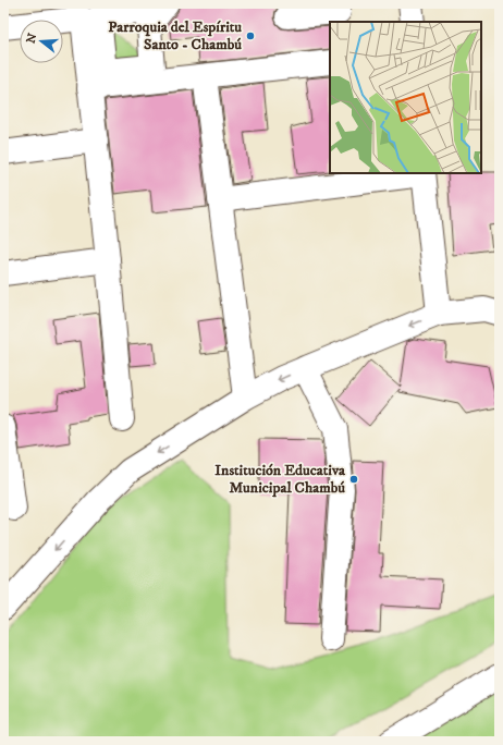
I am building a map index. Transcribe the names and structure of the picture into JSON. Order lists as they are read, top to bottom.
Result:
{
  "places": ["Parroquia del Espíritu Santo - Chambú", "Institución Educativa Municipal Chambú"],
  "north": "left"
}
